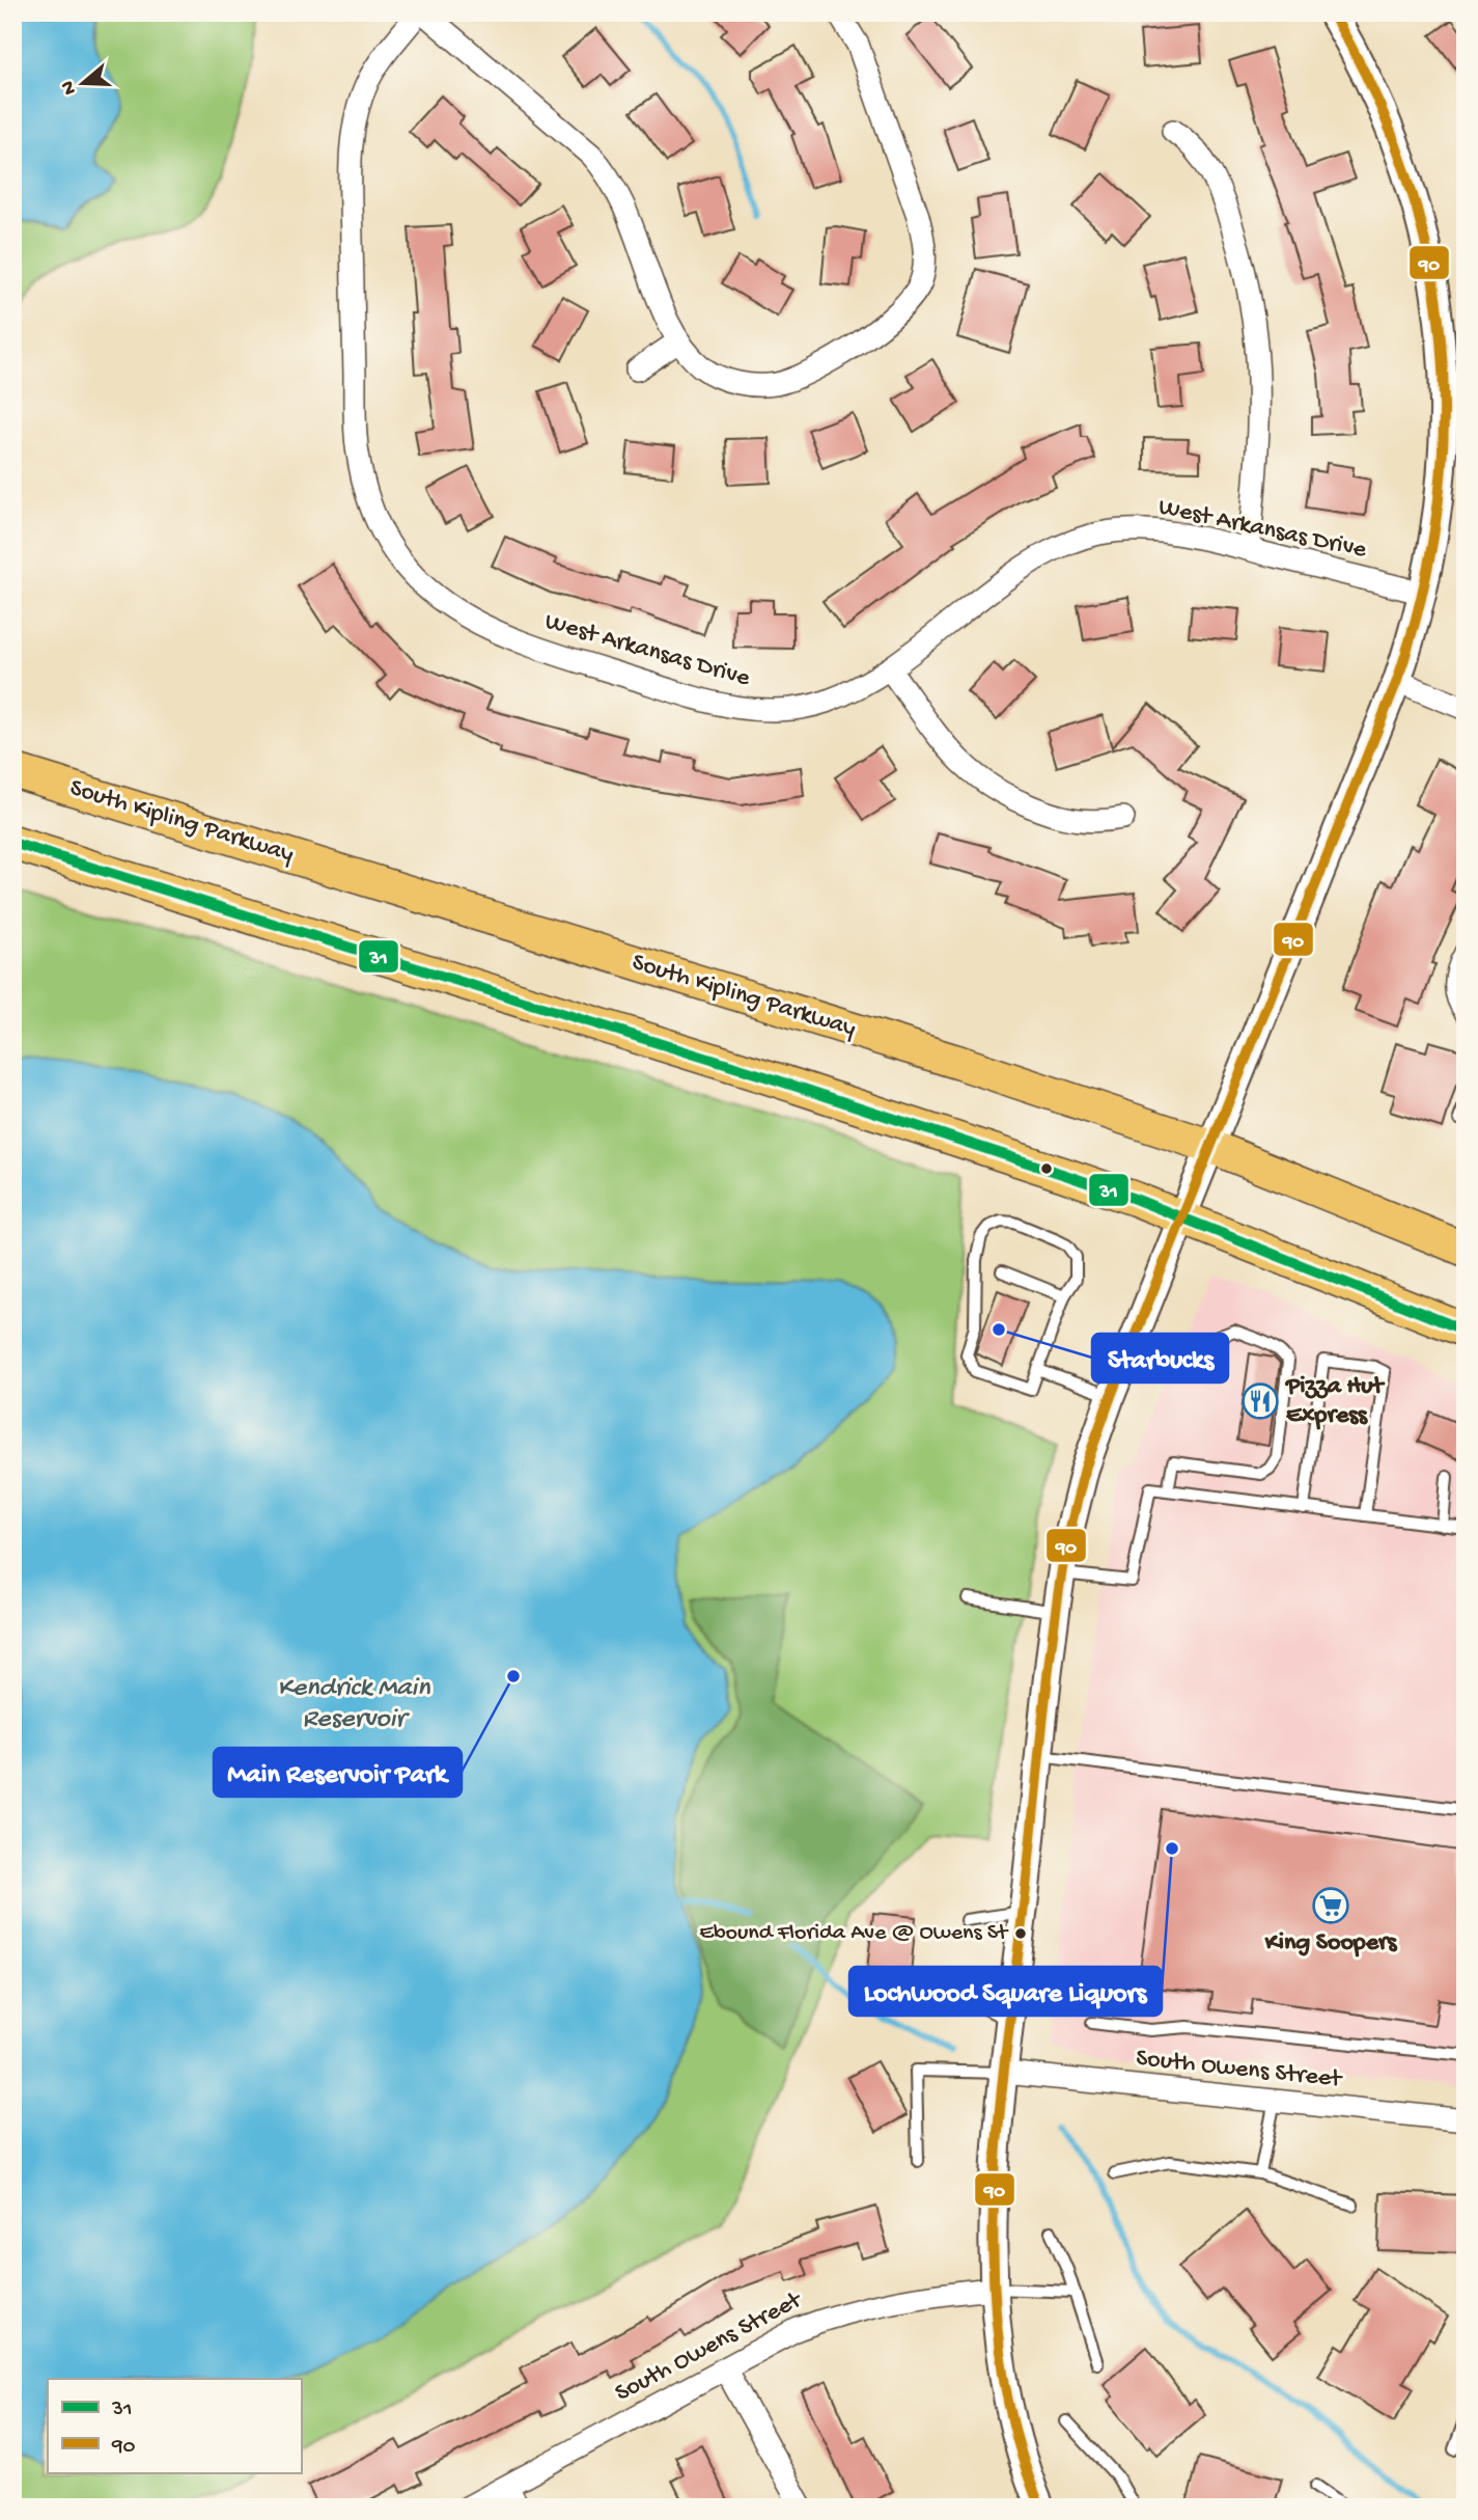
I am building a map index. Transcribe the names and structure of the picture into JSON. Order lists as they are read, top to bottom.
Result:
{
  "streets": {
    "main road": ["South Kipling Parkway"],
    "street": ["West Arkansas Drive", "South Owens Street"]
  },
  "water": ["Kendrick Main Reservoir"],
  "places": {
    "other": [
      "Starbucks",
      "Main Reservoir Park",
      "Lochwood Square Liquors",
      "Ebound Florida Ave @ Owens St"
    ],
    "restaurant": ["Pizza Hut Express"],
    "supermarket": ["King Soopers"]
  },
  "lines": ["transit line 90", "transit line 31"],
  "legend": ["31", "90"],
  "north": "left"
}
